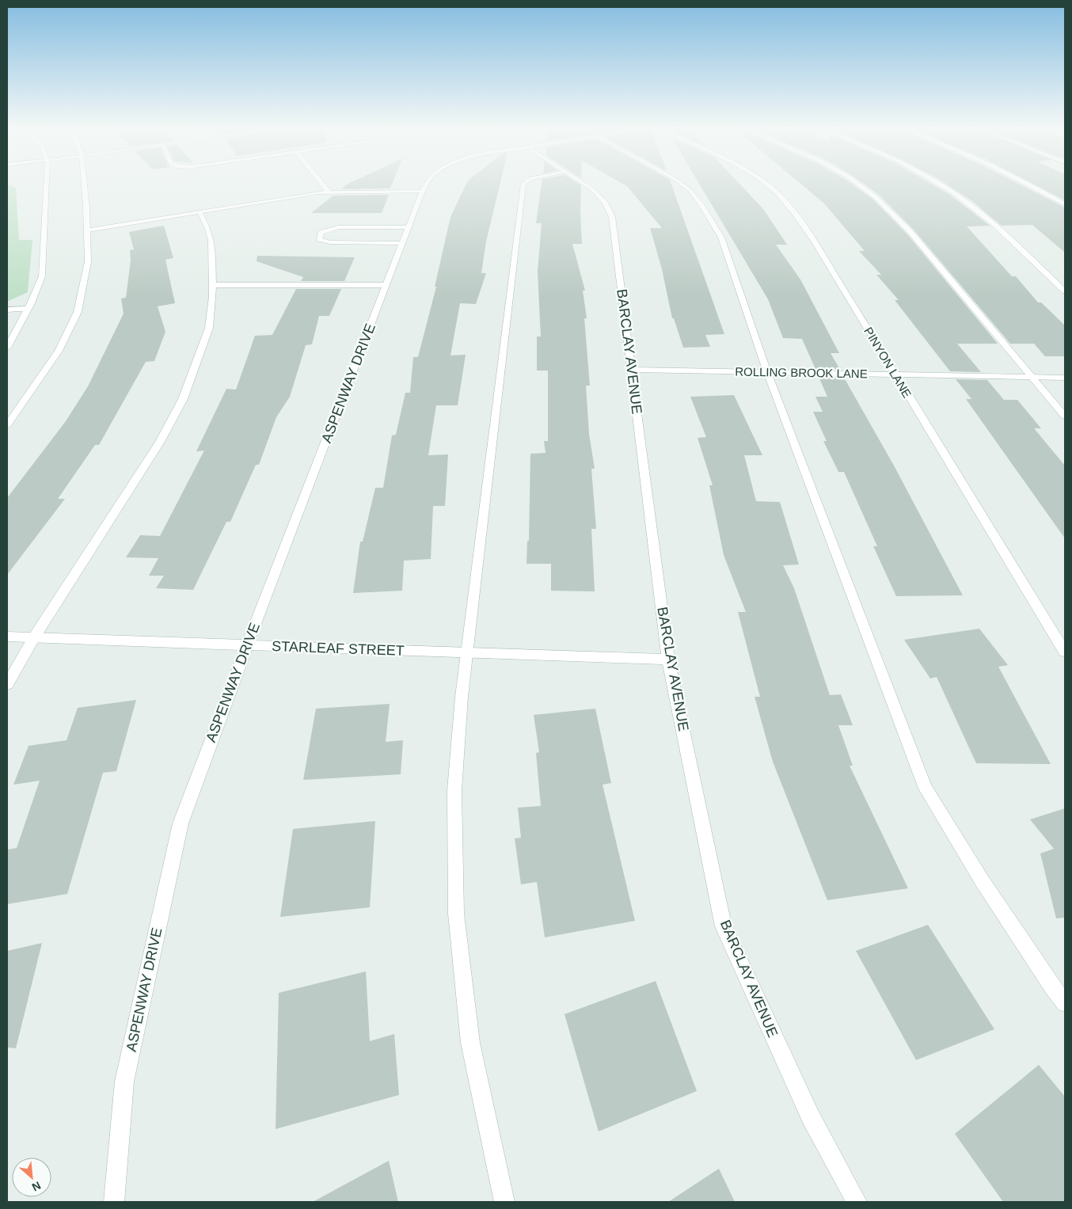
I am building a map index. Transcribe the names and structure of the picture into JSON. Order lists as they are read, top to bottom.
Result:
{
  "streets": {
    "street": [
      "BARCLAY AVENUE",
      "PINYON LANE",
      "ROLLING BROOK LANE",
      "ASPENWAY DRIVE",
      "STARLEAF STREET"
    ]
  },
  "crossings": [
    ["BARCLAY AVENUE", "ROLLING BROOK LANE"],
    ["BARCLAY AVENUE", "STARLEAF STREET"],
    ["PINYON LANE", "ROLLING BROOK LANE"],
    ["ASPENWAY DRIVE", "STARLEAF STREET"]
  ],
  "north": "bottom right"
}
